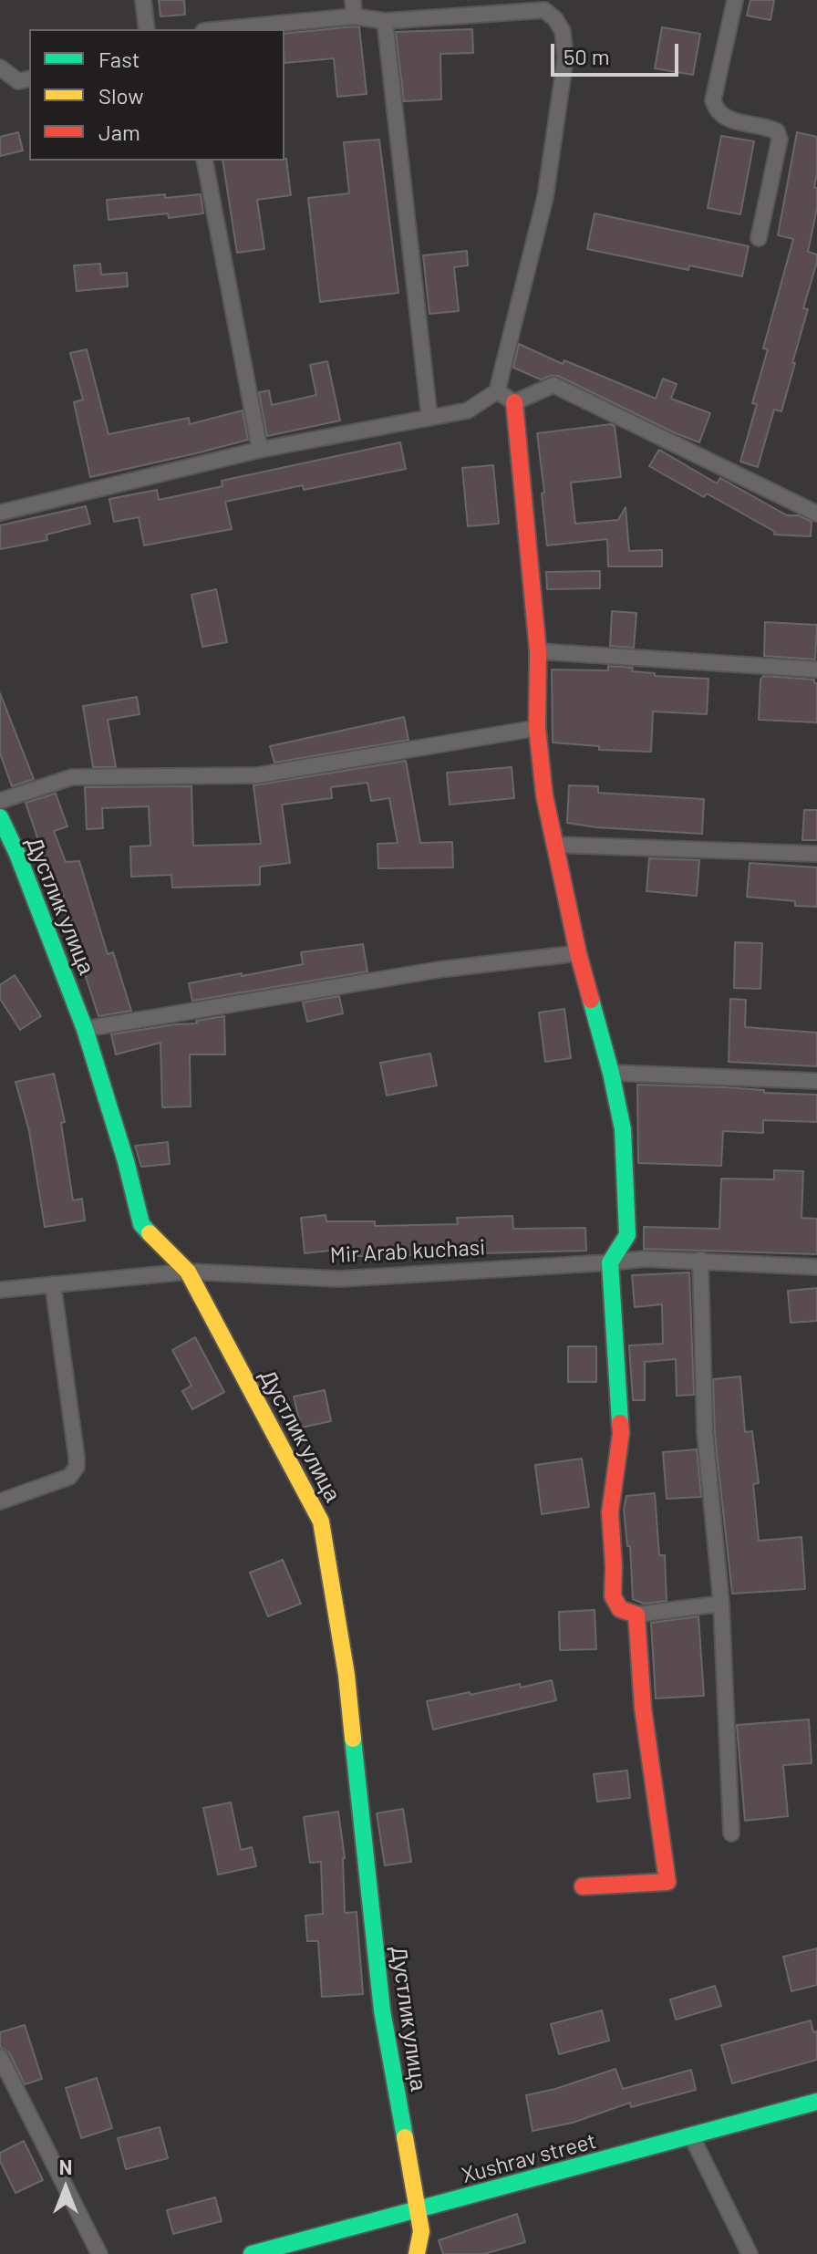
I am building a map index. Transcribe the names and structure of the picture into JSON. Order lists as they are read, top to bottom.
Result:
{
  "streets": {
    "street": ["Дустлик улица", "Mir Arab kuchasi", "Xushrav street"]
  },
  "crossings": [
    ["Дустлик улица", "Mir Arab kuchasi"],
    ["Дустлик улица", "Xushrav street"]
  ],
  "legend": ["Fast", "Slow", "Jam"],
  "scale_bar": "50 m",
  "north": "top"
}
